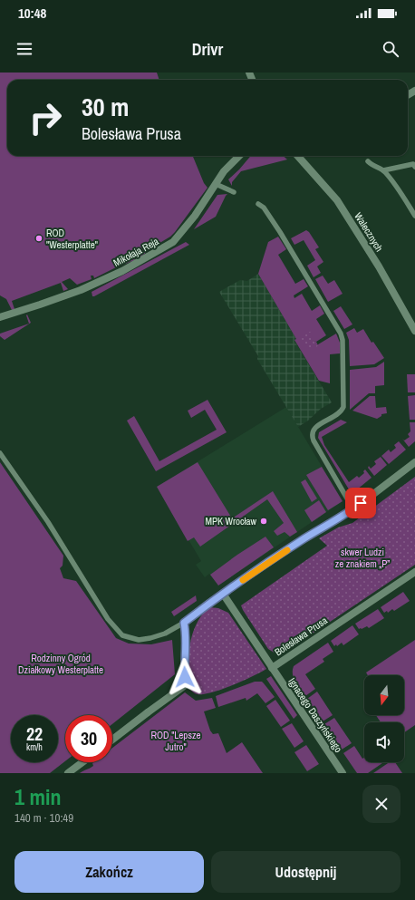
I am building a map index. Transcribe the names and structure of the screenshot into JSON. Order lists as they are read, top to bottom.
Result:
{
  "streets": {
    "street": [
      "Walecznych",
      "Mikołaja Reja",
      "Bolesława Prusa",
      "Ignacego Daszyńskiego"
    ]
  },
  "crossings": [
    ["Bolesława Prusa", "Ignacego Daszyńskiego"]
  ],
  "parks": ["skwer Ludzi ze znakiem „P”", "Rodzinny Ogród Działkowy Westerplatte", "ROD \"Lepsze Jutro\""],
  "places": ["ROD \"Westerplatte\"", "MPK Wrocław"],
  "north": "bottom",
  "page": {
    "status": "10:48",
    "header": "Drivr",
    "turn": ["30 m", "Bolesława Prusa"],
    "speed": "22 km/h",
    "limit": "30",
    "heading": ["1 min", "140 m · 10:49"],
    "buttons": ["Zakończ", "Udostępnij"]
  }
}
